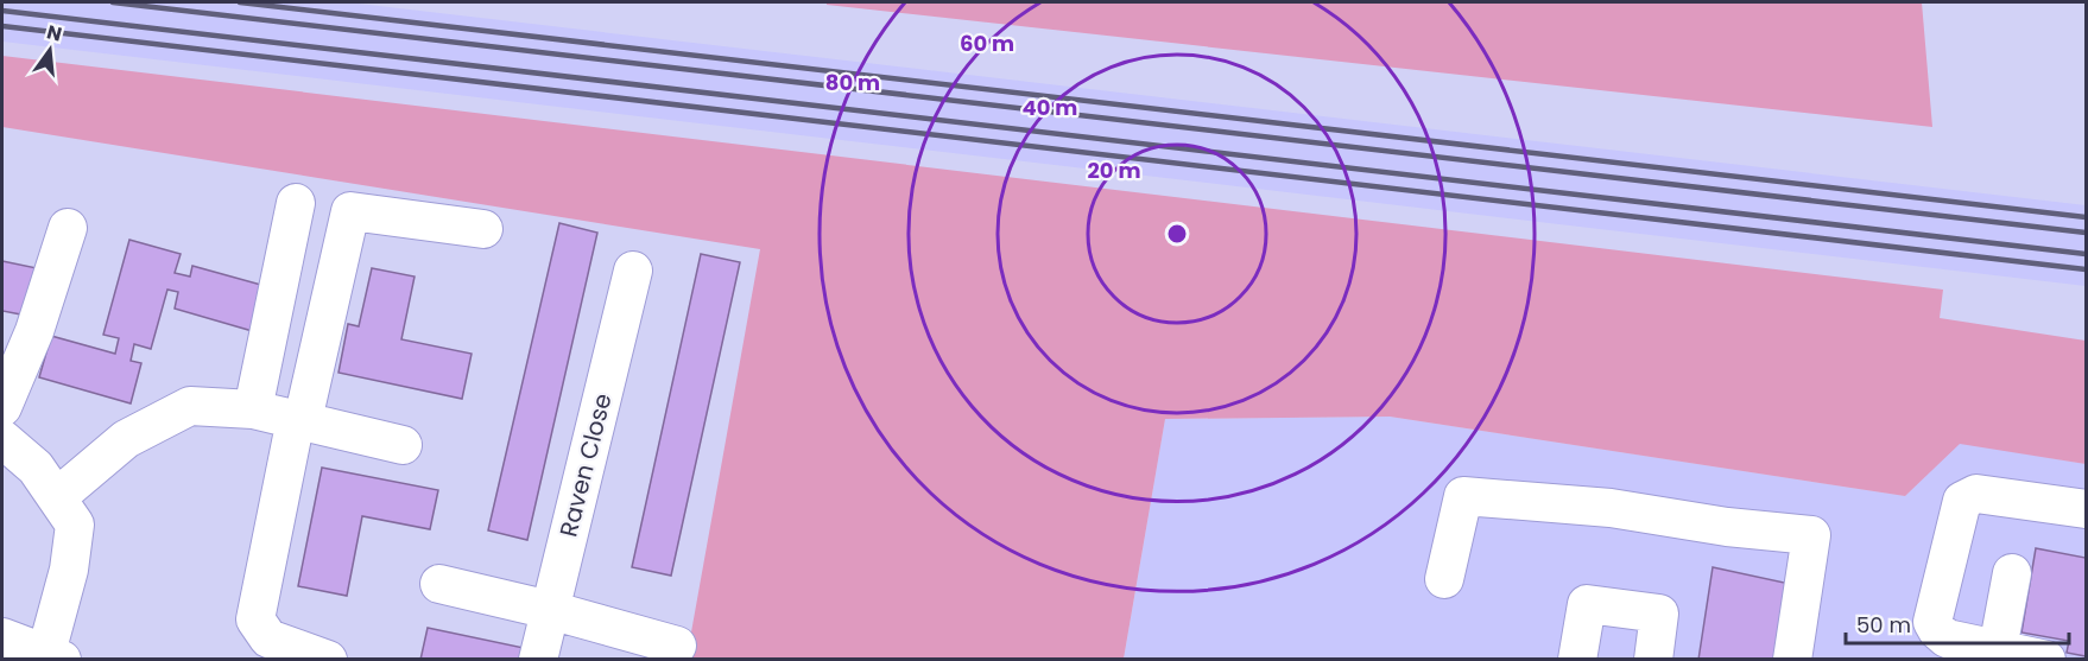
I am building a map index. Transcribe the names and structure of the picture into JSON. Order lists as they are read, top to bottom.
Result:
{
  "streets": {
    "street": ["Raven Close"]
  },
  "scale_bar": "50 m",
  "north": "top",
  "rings": [
    "60 m",
    "80 m",
    "40 m",
    "20 m"
  ]
}
